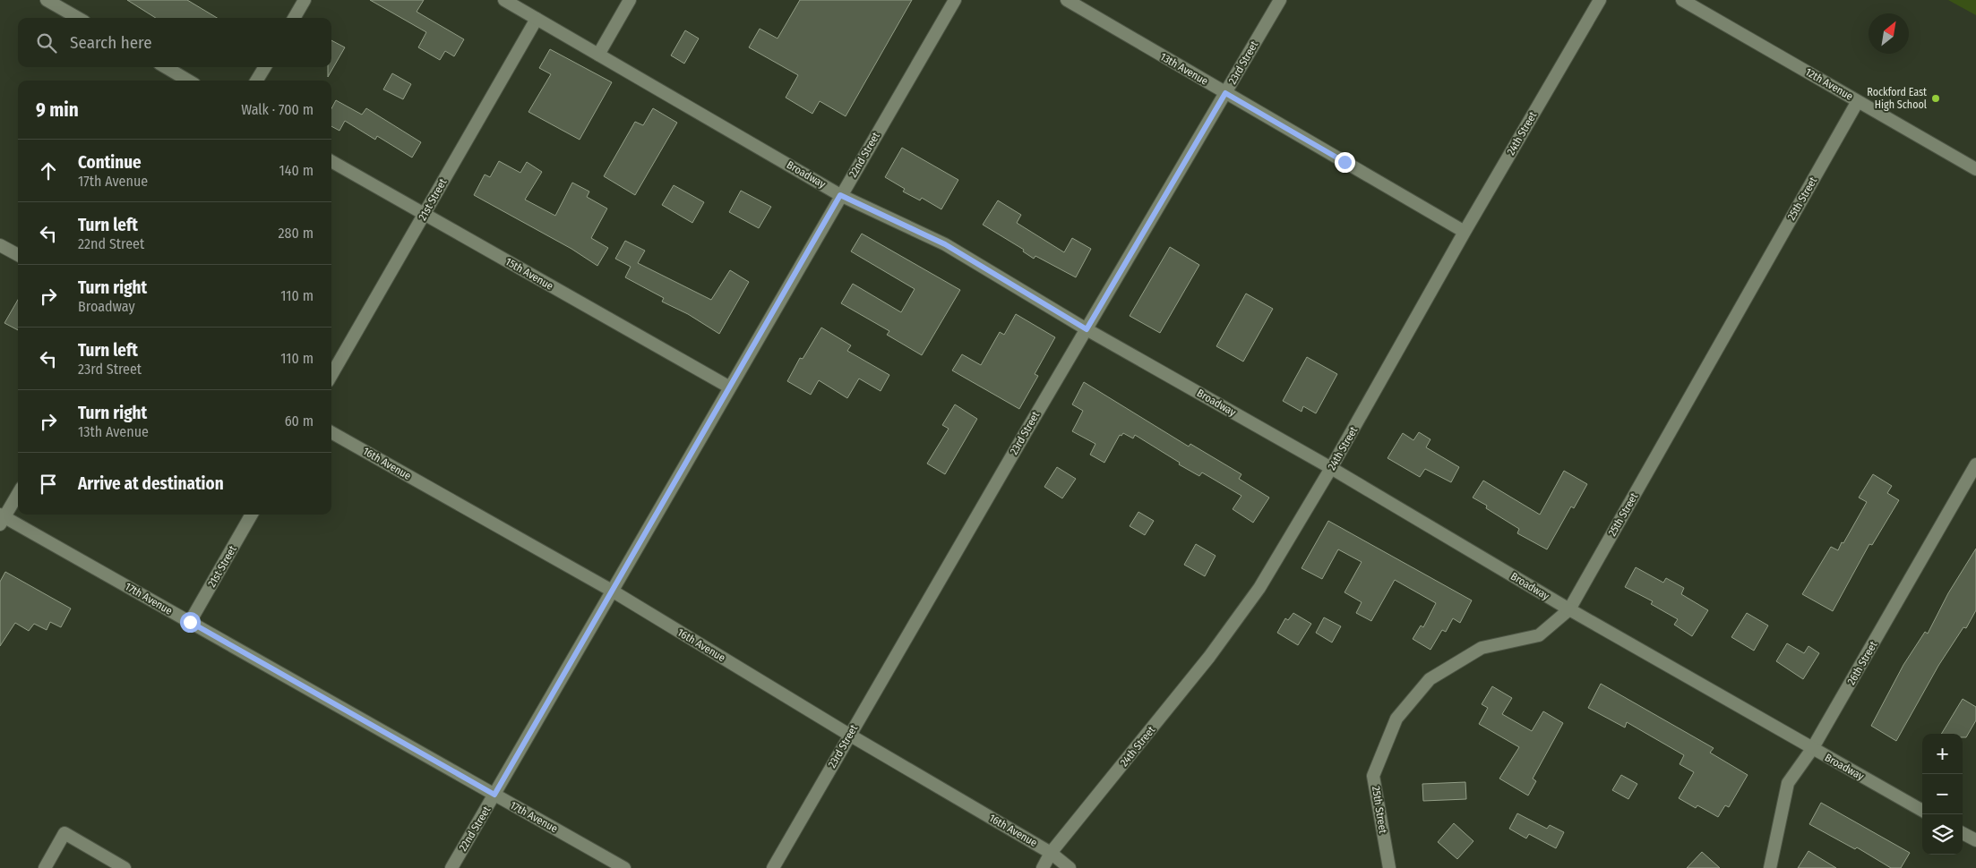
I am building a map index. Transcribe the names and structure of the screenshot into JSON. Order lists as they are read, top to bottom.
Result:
{
  "streets": {
    "street": [
      "23rd Street",
      "13th Avenue",
      "12th Avenue",
      "24th Street",
      "22nd Street",
      "Broadway",
      "25th Street",
      "21st Street",
      "15th Avenue",
      "16th Avenue",
      "17th Avenue",
      "26th Street"
    ]
  },
  "crossings": [
    ["23rd Street", "13th Avenue"],
    ["23rd Street", "Broadway"],
    ["23rd Street", "16th Avenue"],
    ["13th Avenue", "24th Street"],
    ["12th Avenue", "25th Street"],
    ["24th Street", "Broadway"],
    ["24th Street", "16th Avenue"],
    ["22nd Street", "Broadway"],
    ["22nd Street", "15th Avenue"],
    ["22nd Street", "16th Avenue"],
    ["22nd Street", "17th Avenue"],
    ["Broadway", "25th Street"],
    ["Broadway", "21st Street"],
    ["Broadway", "26th Street"],
    ["21st Street", "15th Avenue"],
    ["21st Street", "17th Avenue"]
  ],
  "places": ["Rockford East High School"],
  "north": "top right",
  "page": {
    "search": "Search here",
    "heading": ["9 min", "Walk · 700 m"],
    "list": [
      ["Continue", "17th Avenue", "140 m"],
      ["Turn left", "22nd Street", "280 m"],
      ["Turn right", "Broadway", "110 m"],
      ["Turn left", "23rd Street", "110 m"],
      ["Turn right", "13th Avenue", "60 m"],
      "Arrive at destination"
    ],
    "map_buttons": ["+", "−"]
  }
}
